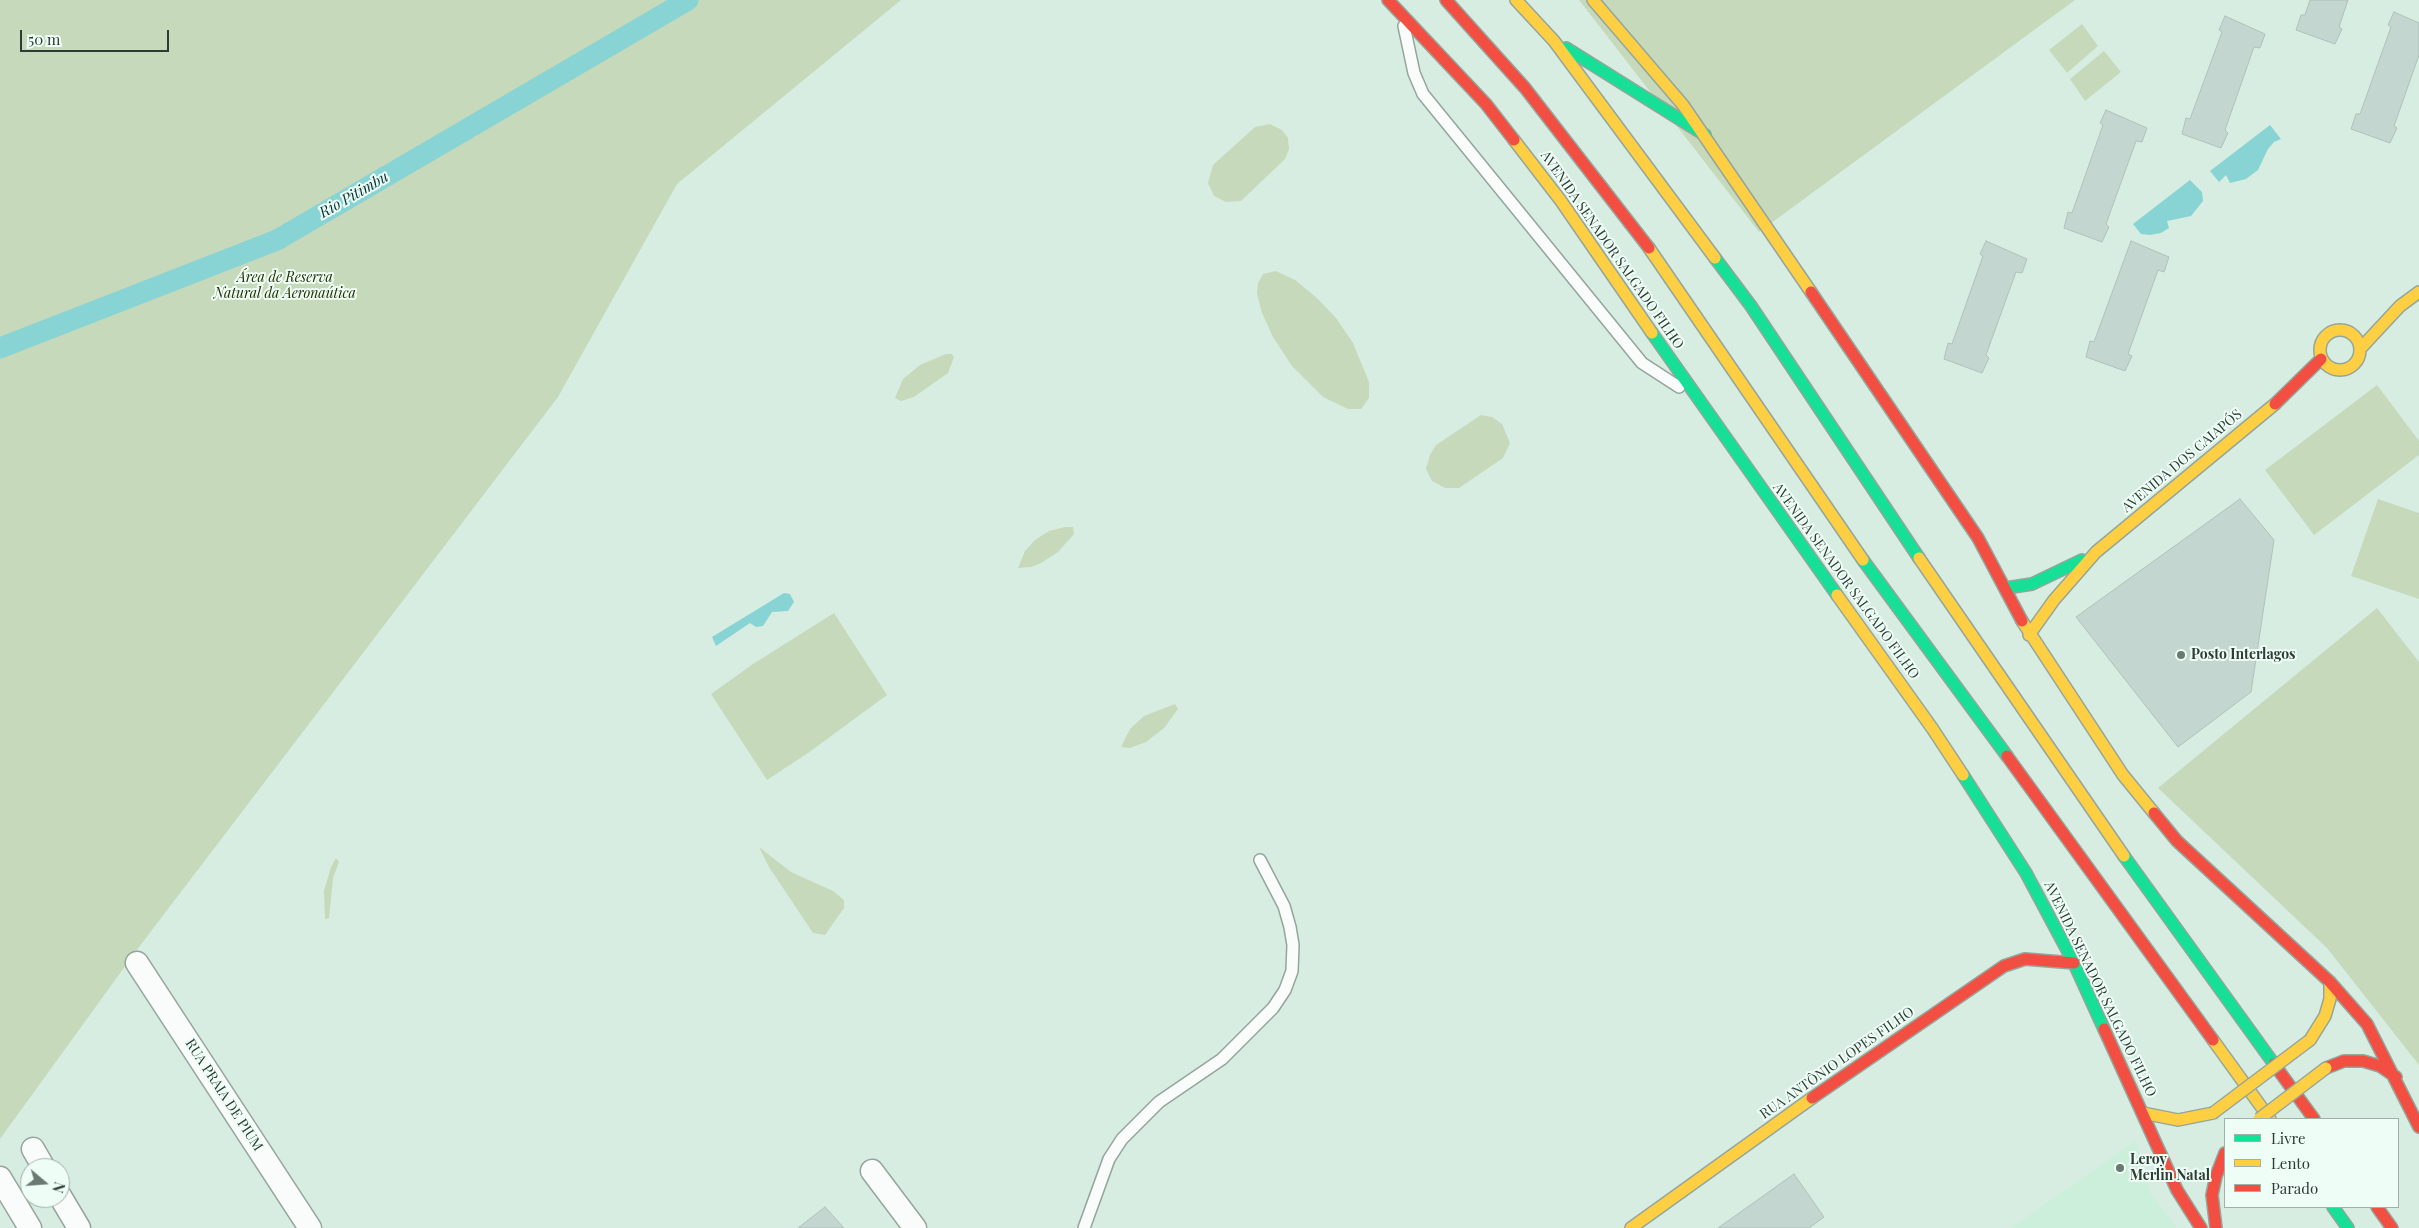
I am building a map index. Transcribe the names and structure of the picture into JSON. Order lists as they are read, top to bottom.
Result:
{
  "streets": {
    "main road": ["AVENIDA SENADOR SALGADO FILHO", "AVENIDA DOS CAIAPÓS", "RUA ANTÔNIO LOPES FILHO"],
    "street": ["RUA PRAIA DE PIUM"]
  },
  "crossings": [
    ["AVENIDA SENADOR SALGADO FILHO", "RUA ANTÔNIO LOPES FILHO"]
  ],
  "water": ["Rio Pitimbu"],
  "parks": ["Área de Reserva Natural da Aeronaútica"],
  "places": ["Posto Interlagos", "Leroy Merlin Natal"],
  "legend": ["Livre", "Lento", "Parado"],
  "scale_bar": "50 m",
  "north": "right"
}
